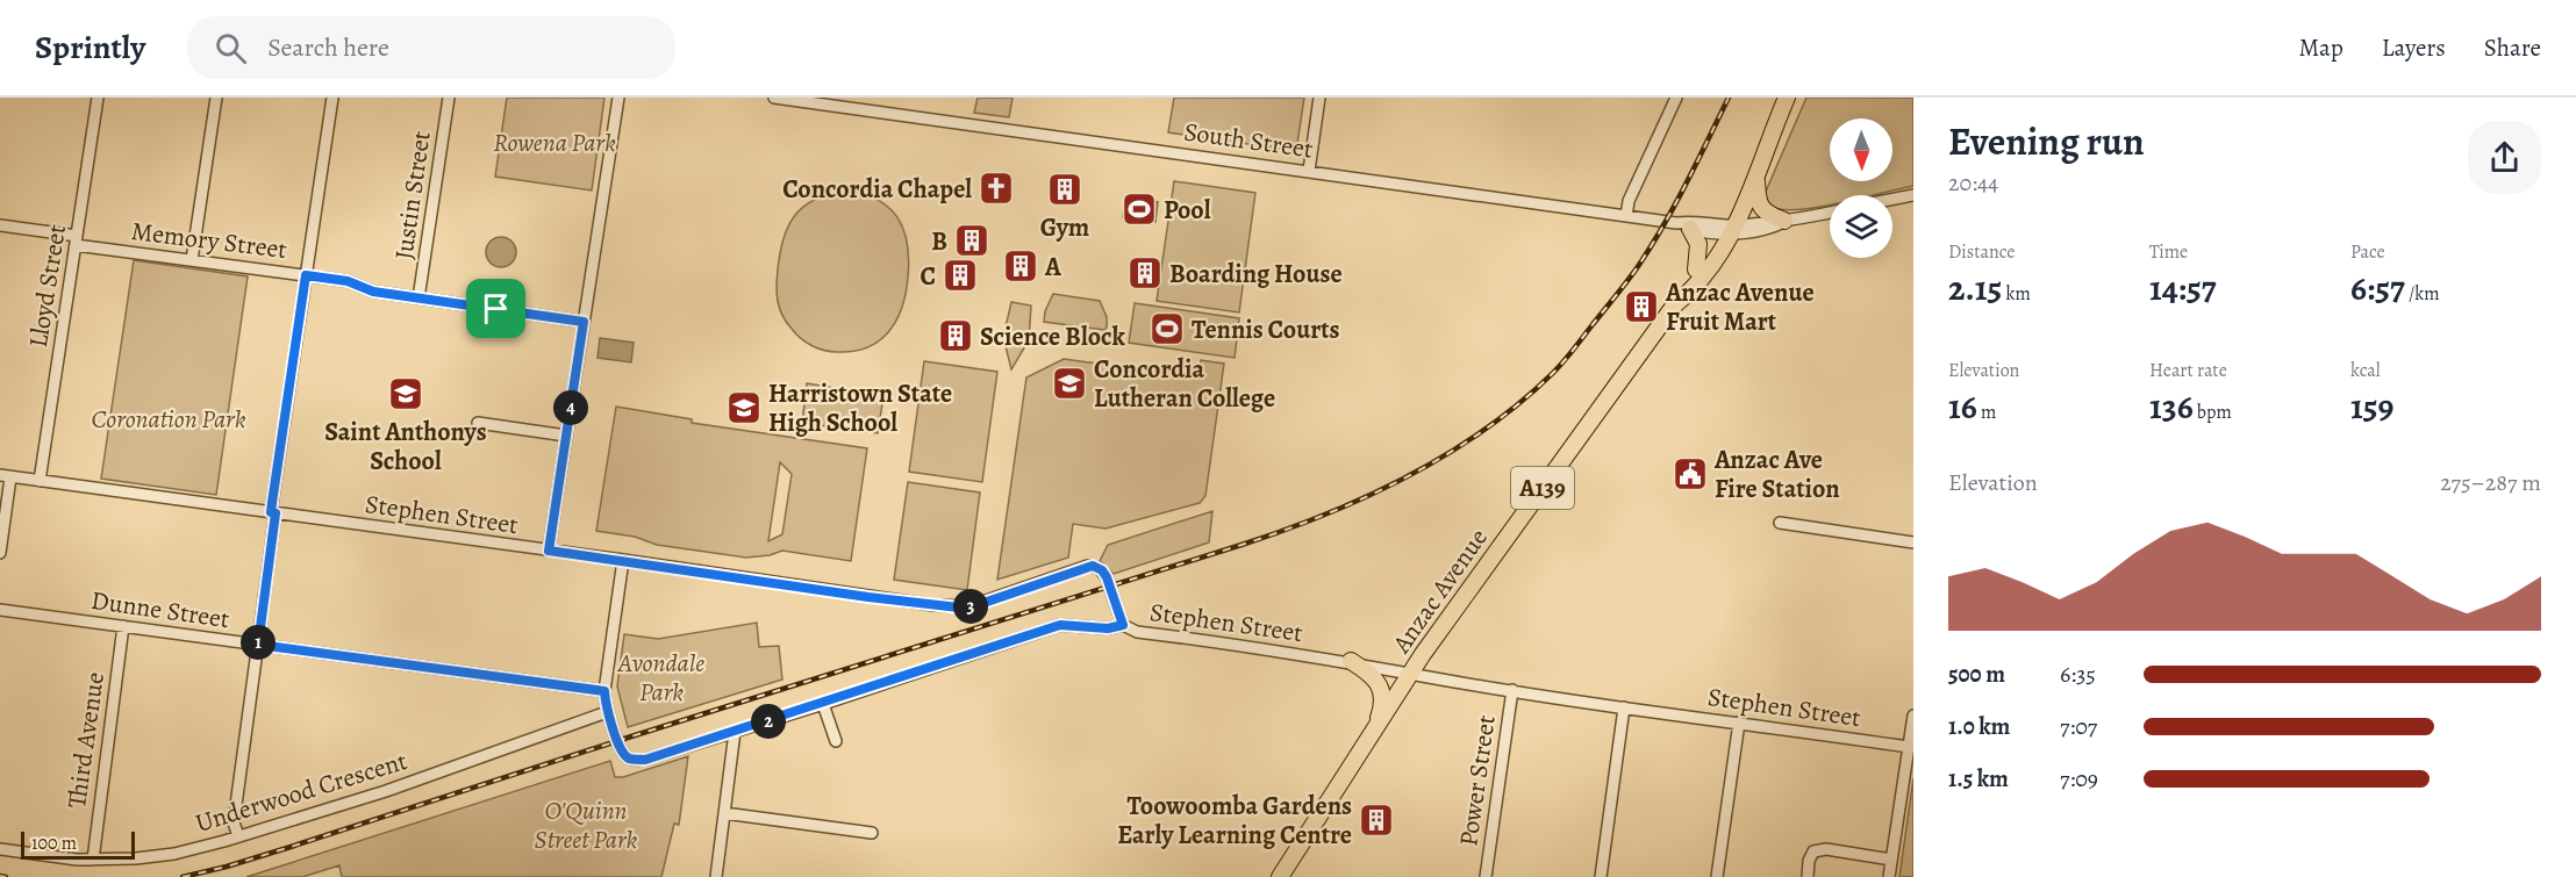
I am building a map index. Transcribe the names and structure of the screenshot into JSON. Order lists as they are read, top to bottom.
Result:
{
  "streets": {
    "highway": ["A139", "Anzac Avenue"],
    "street": [
      "South Street",
      "Justin Street",
      "Memory Street",
      "Lloyd Street",
      "Stephen Street",
      "Dunne Street",
      "Third Avenue",
      "Power Street",
      "Underwood Crescent"
    ]
  },
  "crossings": [
    ["South Street", "Anzac Avenue"],
    ["Justin Street", "Memory Street"],
    ["Memory Street", "Lloyd Street"],
    ["Lloyd Street", "Stephen Street"],
    ["Stephen Street", "Anzac Avenue"],
    ["Stephen Street", "Power Street"],
    ["Dunne Street", "Third Avenue"],
    ["Third Avenue", "Underwood Crescent"]
  ],
  "parks": [
    "Rowena Park",
    "Coronation Park",
    "Avondale Park",
    "O'Quinn Street Park"
  ],
  "places": {
    "church": ["Concordia Chapel"],
    "building": [
      "Gym",
      "B",
      "A",
      "Boarding House",
      "C",
      "Anzac Avenue Fruit Mart",
      "Science Block",
      "Toowoomba Gardens Early Learning Centre"
    ],
    "sports": ["Pool", "Tennis Courts"],
    "school or university": ["Concordia Lutheran College", "Saint Anthonys School", "Harristown State High School"],
    "public building": ["Anzac Ave Fire Station"]
  },
  "scale_bar": "100 m",
  "north": "bottom",
  "page": {
    "header": "Sprintly",
    "search": "Search here",
    "nav": ["Map", "Layers", "Share"],
    "heading": ["Evening run", "20:44"],
    "stats": [
      ["Distance", "2.15 km"],
      ["Time", "14:57"],
      ["Pace", "6:57 /km"],
      ["Elevation", "16 m"],
      ["Heart rate", "136 bpm"],
      ["kcal", "159"]
    ],
    "pins": [
      "4",
      "3",
      "1",
      "2"
    ],
    "chart": ["Elevation", "275–287 m"],
    "list": [
      {
        "name": "500 m",
        "note": "6:35"
      },
      {
        "name": "1.0 km",
        "note": "7:07"
      },
      {
        "name": "1.5 km",
        "note": "7:09"
      }
    ],
    "scale": "100 m"
  }
}
